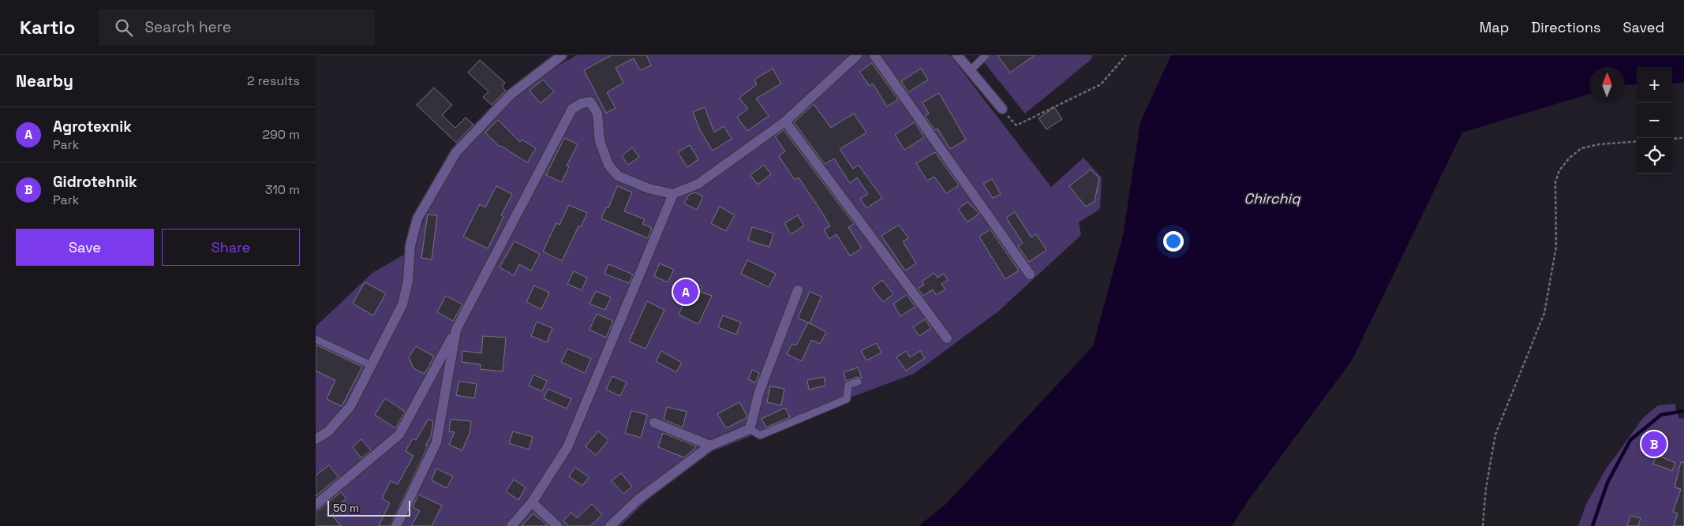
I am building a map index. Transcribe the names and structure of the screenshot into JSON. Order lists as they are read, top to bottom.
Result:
{
  "water": ["Chirchiq"],
  "scale_bar": "50 m",
  "north": "top",
  "page": {
    "header": "Kartio",
    "search": "Search here",
    "nav": ["Map", "Directions", "Saved"],
    "heading": ["Nearby", "2 results"],
    "map_buttons": ["+", "−"],
    "list": [
      {
        "mark": "A",
        "name": "Agrotexnik",
        "note": "Park",
        "value": "290 m"
      },
      {
        "mark": "B",
        "name": "Gidrotehnik",
        "note": "Park",
        "value": "310 m"
      }
    ],
    "buttons": ["Save", "Share"],
    "pins": ["A", "B"],
    "scale": "50 m"
  }
}
